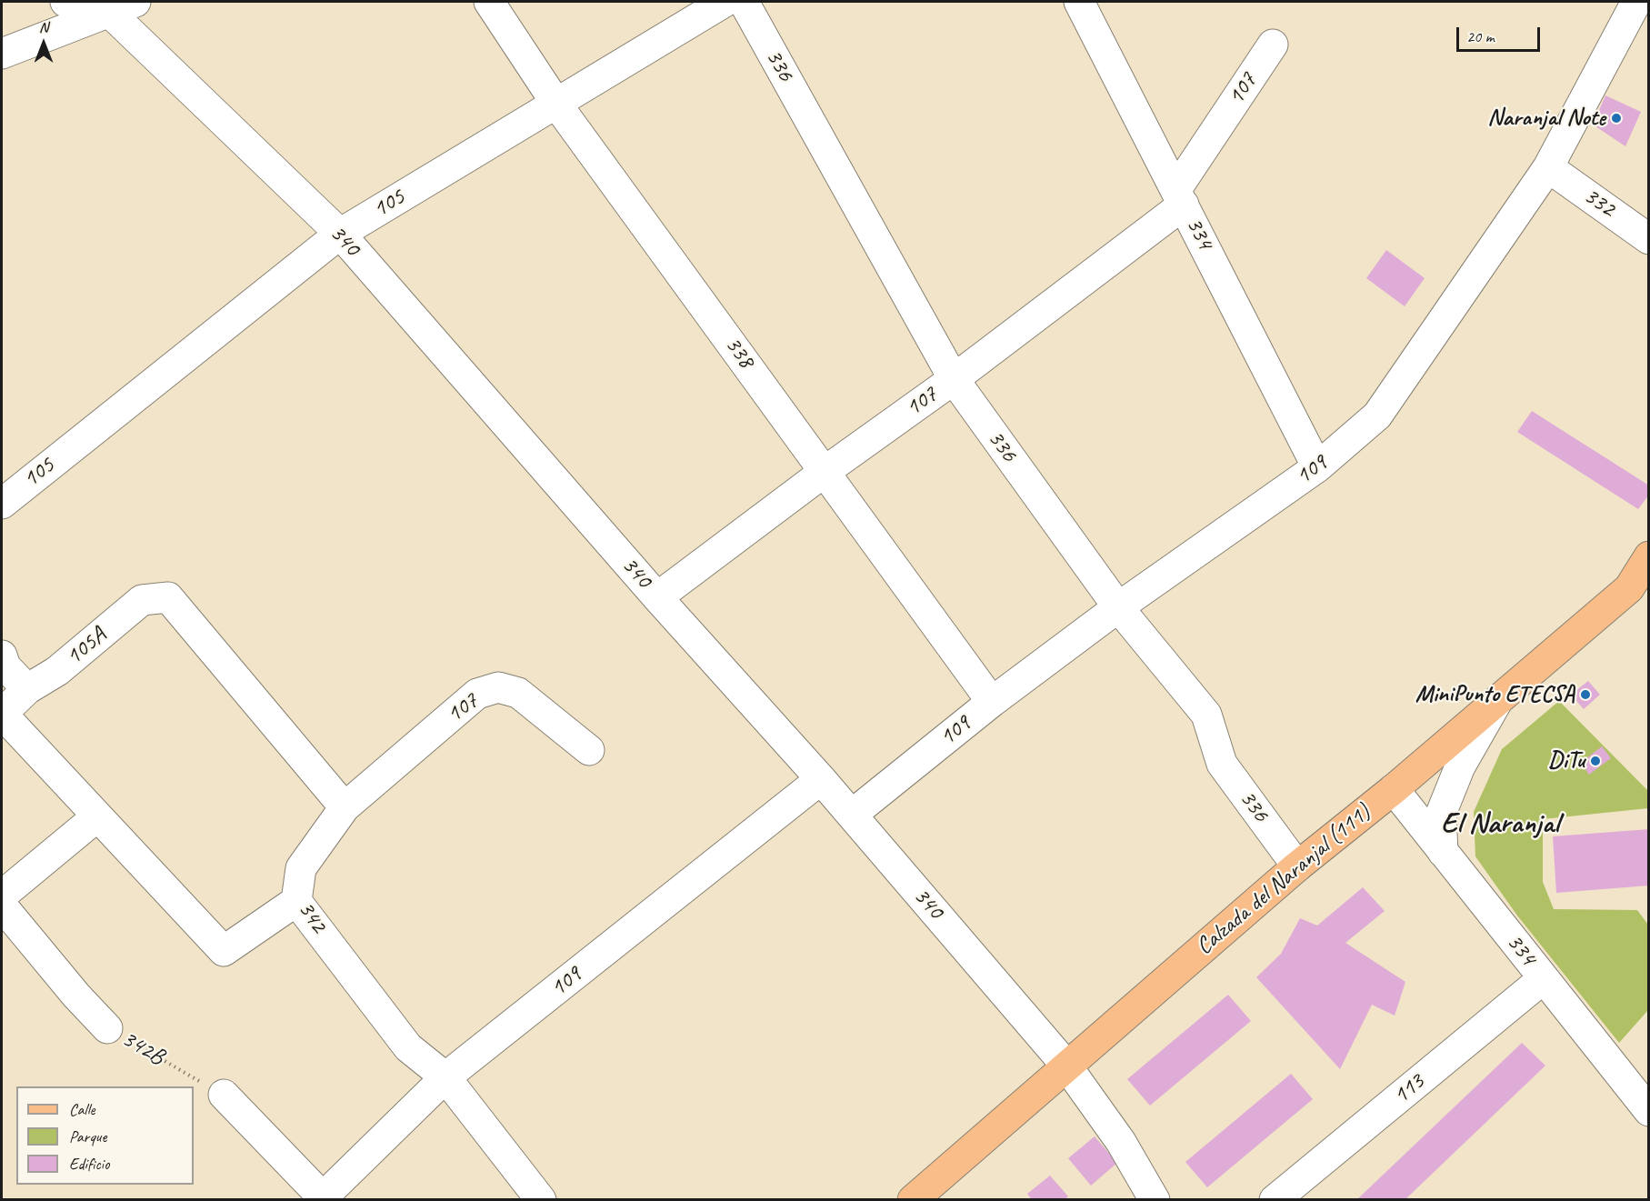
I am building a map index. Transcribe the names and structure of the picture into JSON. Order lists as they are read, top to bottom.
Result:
{
  "streets": {
    "main road": ["Calzada del Naranjal (111)"],
    "street": [
      "336",
      "107",
      "332",
      "105",
      "334",
      "340",
      "338",
      "109",
      "105A",
      "342",
      "342B",
      "113"
    ]
  },
  "crossings": [
    ["336", "107"],
    ["336", "109"],
    ["336", "Calzada del Naranjal (111)"],
    ["107", "334"],
    ["107", "340"],
    ["107", "338"],
    ["107", "105A"],
    ["107", "342"],
    ["332", "109"],
    ["105", "340"],
    ["105", "338"],
    ["334", "109"],
    ["334", "Calzada del Naranjal (111)"],
    ["334", "113"],
    ["340", "109"],
    ["340", "Calzada del Naranjal (111)"],
    ["338", "109"],
    ["109", "342"],
    ["105A", "342"]
  ],
  "districts": ["El Naranjal"],
  "places": ["Naranjal Note", "MiniPunto ETECSA", "DiTu"],
  "legend": ["Calle", "Parque", "Edificio"],
  "scale_bar": "20 m",
  "north": "top"
}
